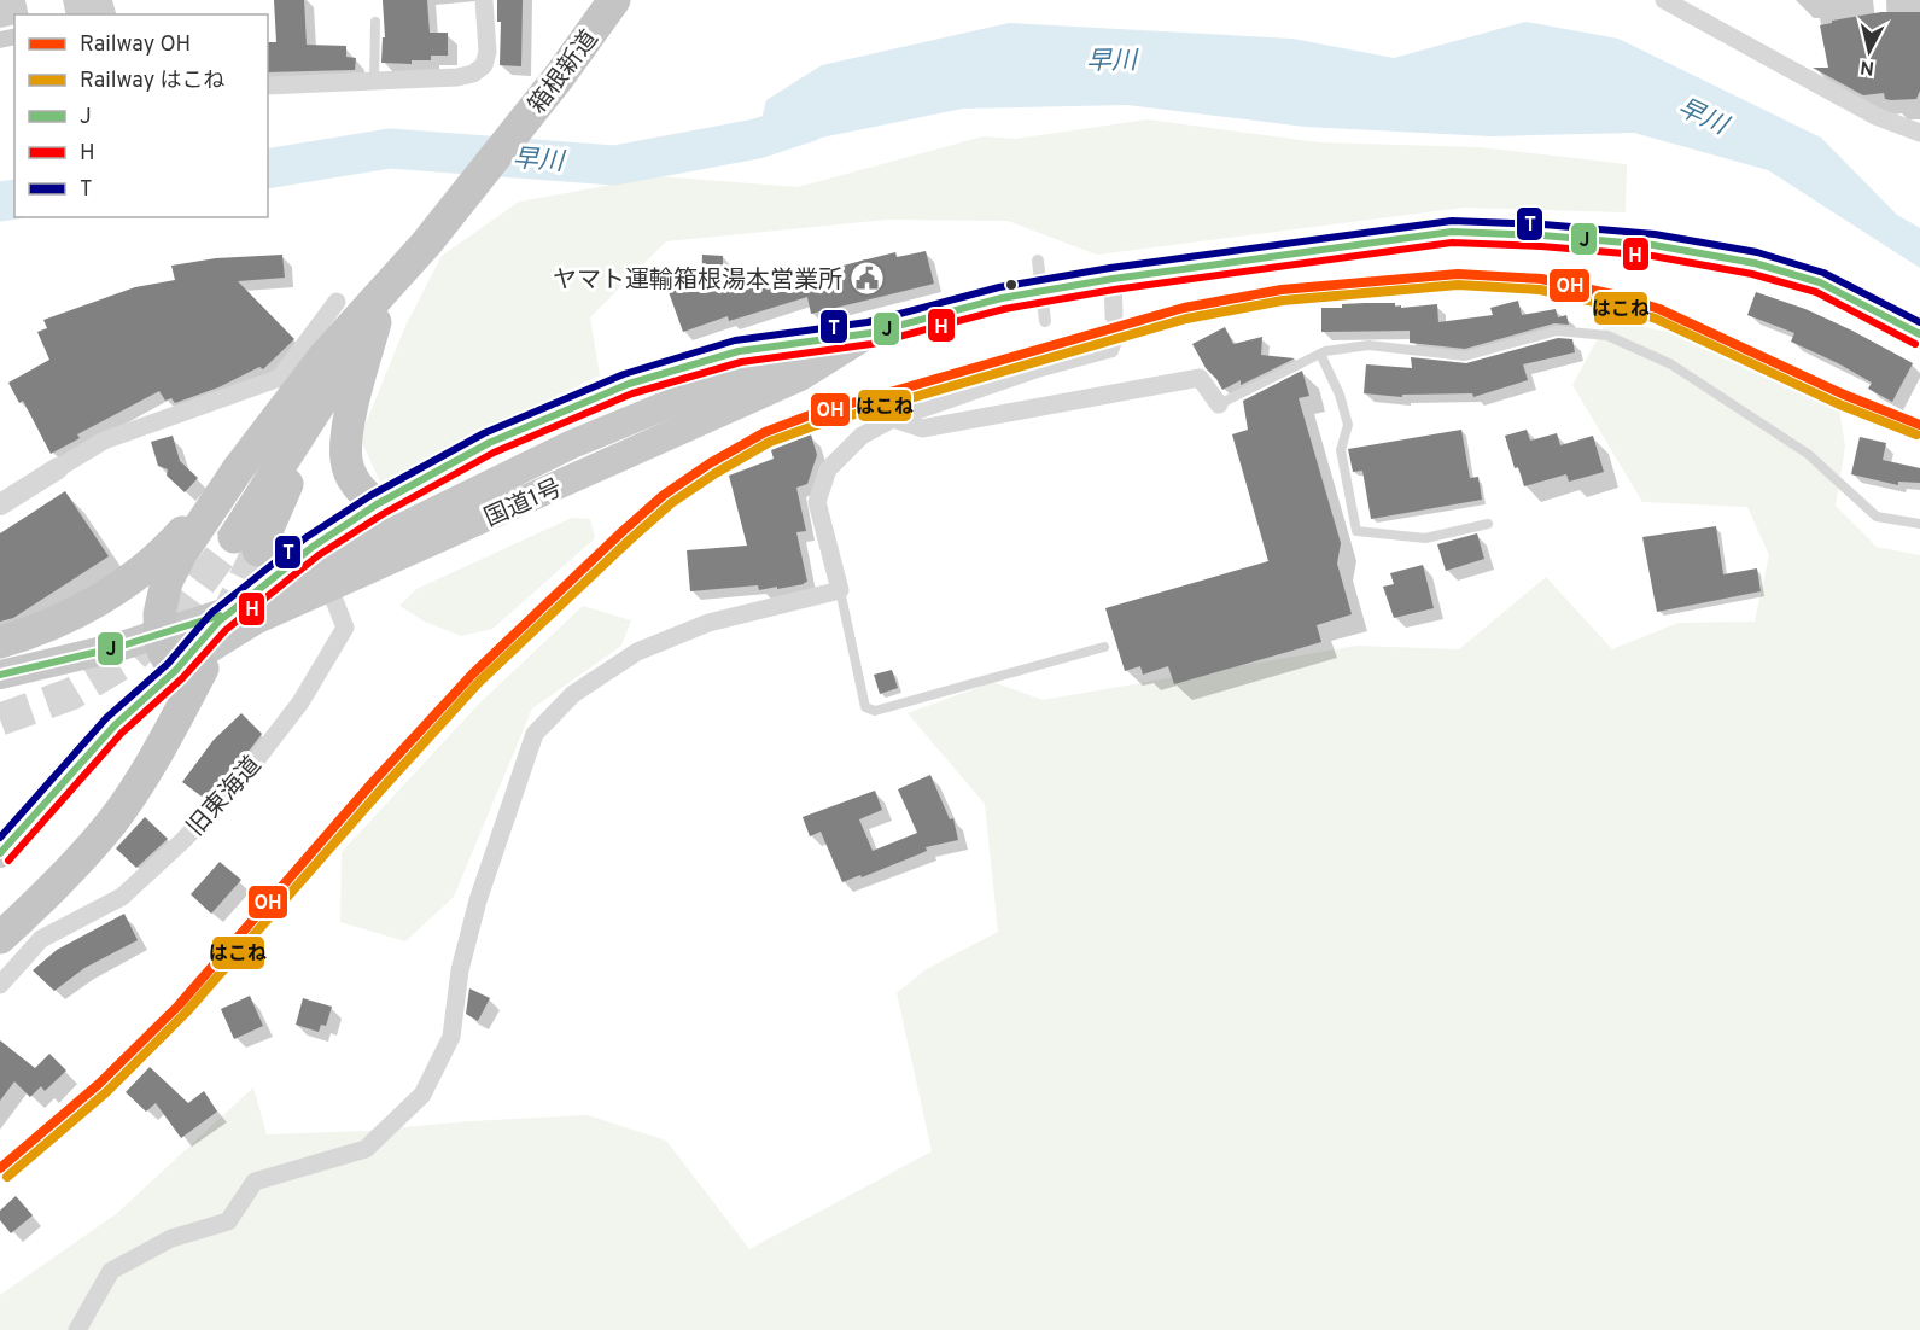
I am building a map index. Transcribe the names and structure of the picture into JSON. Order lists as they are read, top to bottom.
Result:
{
  "streets": {
    "highway": ["箱根新道", "国道1号"],
    "street": ["旧東海道"]
  },
  "crossings": [
    ["国道1号", "旧東海道"]
  ],
  "water": ["早川"],
  "places": {
    "public building": ["ヤマト運輸箱根湯本営業所"]
  },
  "lines": [
    "transit line T",
    "transit line J",
    "transit line H",
    "rail line OH",
    "rail line はこね"
  ],
  "legend": [
    "Railway OH",
    "Railway はこね",
    "J",
    "H",
    "T"
  ],
  "north": "bottom"
}
